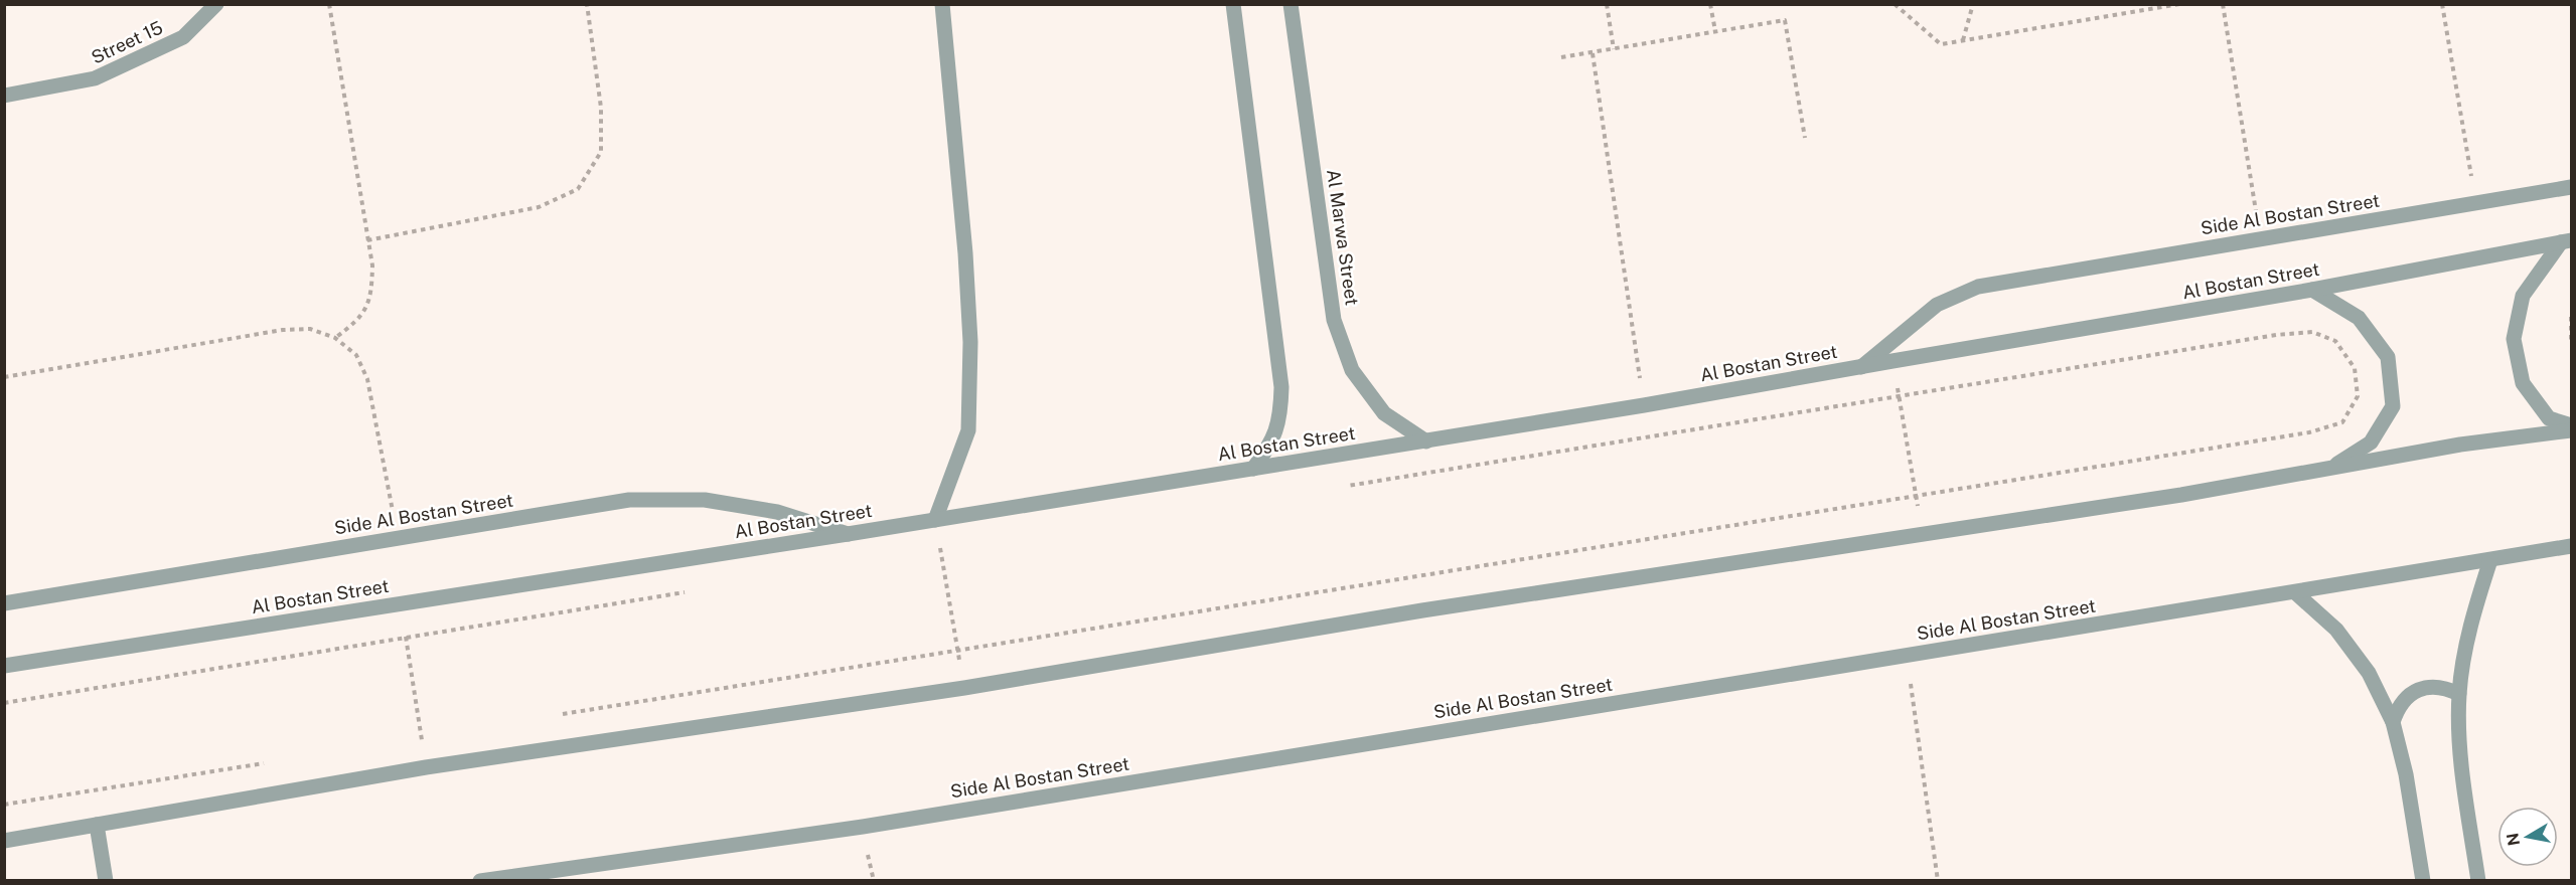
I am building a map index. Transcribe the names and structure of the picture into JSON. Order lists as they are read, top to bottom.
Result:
{
  "streets": {
    "street": [
      "Street 15",
      "Side Al Bostan Street",
      "Al Marwa Street",
      "Al Bostan Street"
    ]
  },
  "crossings": [
    ["Side Al Bostan Street", "Al Bostan Street"],
    ["Al Marwa Street", "Al Bostan Street"]
  ],
  "north": "left"
}
